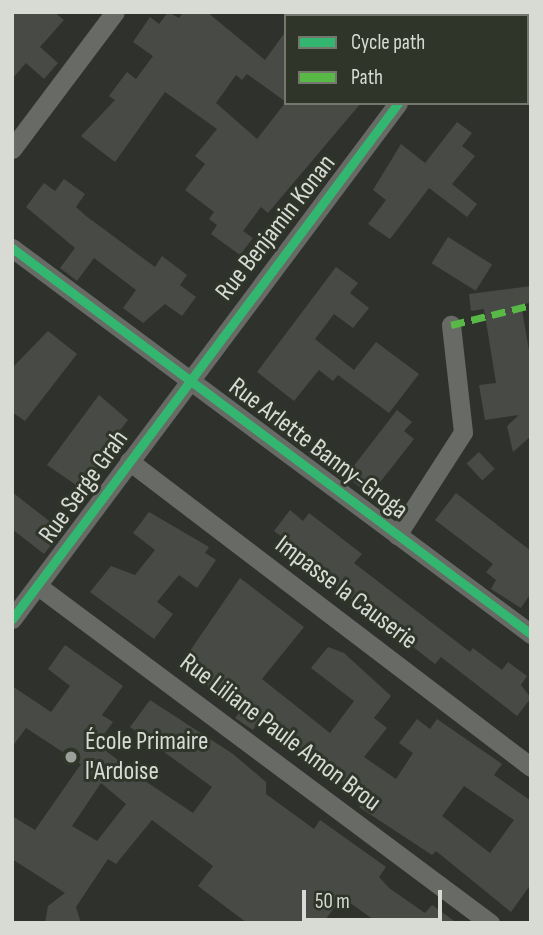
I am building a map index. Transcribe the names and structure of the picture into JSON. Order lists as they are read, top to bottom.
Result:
{
  "streets": {
    "street": [
      "Rue Benjamin Konan",
      "Rue Arlette Banny-Groga",
      "Rue Serge Grah",
      "Impasse la Causerie",
      "Rue Liliane Paule Amon Brou"
    ]
  },
  "crossings": [
    ["Rue Benjamin Konan", "Rue Arlette Banny-Groga"],
    ["Rue Benjamin Konan", "Rue Serge Grah"],
    ["Rue Arlette Banny-Groga", "Rue Serge Grah"],
    ["Rue Serge Grah", "Impasse la Causerie"],
    ["Rue Serge Grah", "Rue Liliane Paule Amon Brou"]
  ],
  "places": ["École Primaire l'Ardoise"],
  "legend": ["Cycle path", "Path"],
  "scale_bar": "50 m"
}
